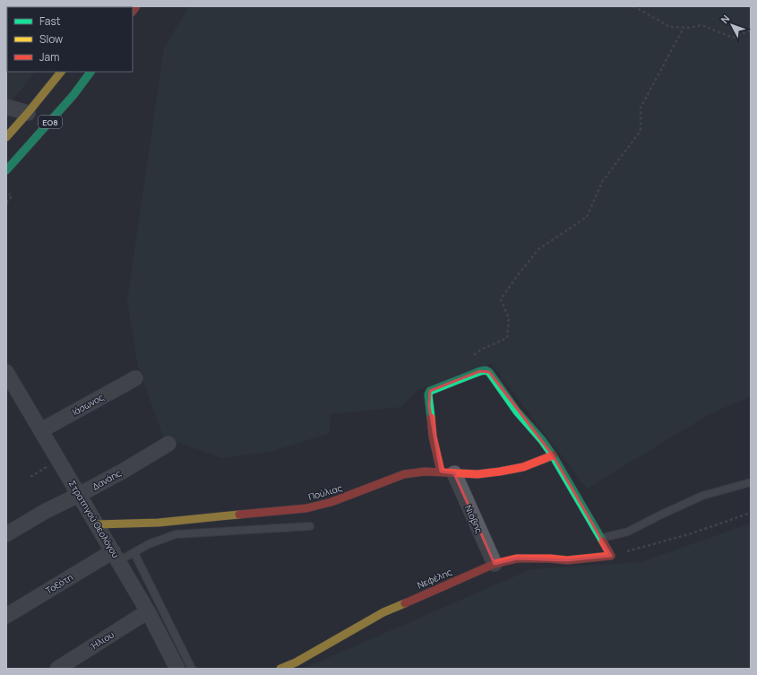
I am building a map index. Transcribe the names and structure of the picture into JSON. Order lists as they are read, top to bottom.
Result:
{
  "streets": {
    "main road": ["ΕΟ8", "Πούλιας", "Νεφέλης"],
    "street": [
      "Ιάσωνος",
      "Δανάης",
      "Στρατηγού Θεολόγου",
      "Νιόβης",
      "Τοξότη",
      "Ήλιου"
    ]
  },
  "crossings": [
    ["Ιάσωνος", "Στρατηγού Θεολόγου"],
    ["Δανάης", "Στρατηγού Θεολόγου"],
    ["Πούλιας", "Στρατηγού Θεολόγου"],
    ["Πούλιας", "Νιόβης"],
    ["Στρατηγού Θεολόγου", "Τοξότη"],
    ["Στρατηγού Θεολόγου", "Ήλιου"],
    ["Νιόβης", "Νεφέλης"]
  ],
  "legend": ["Fast", "Slow", "Jam"],
  "north": "top left"
}
